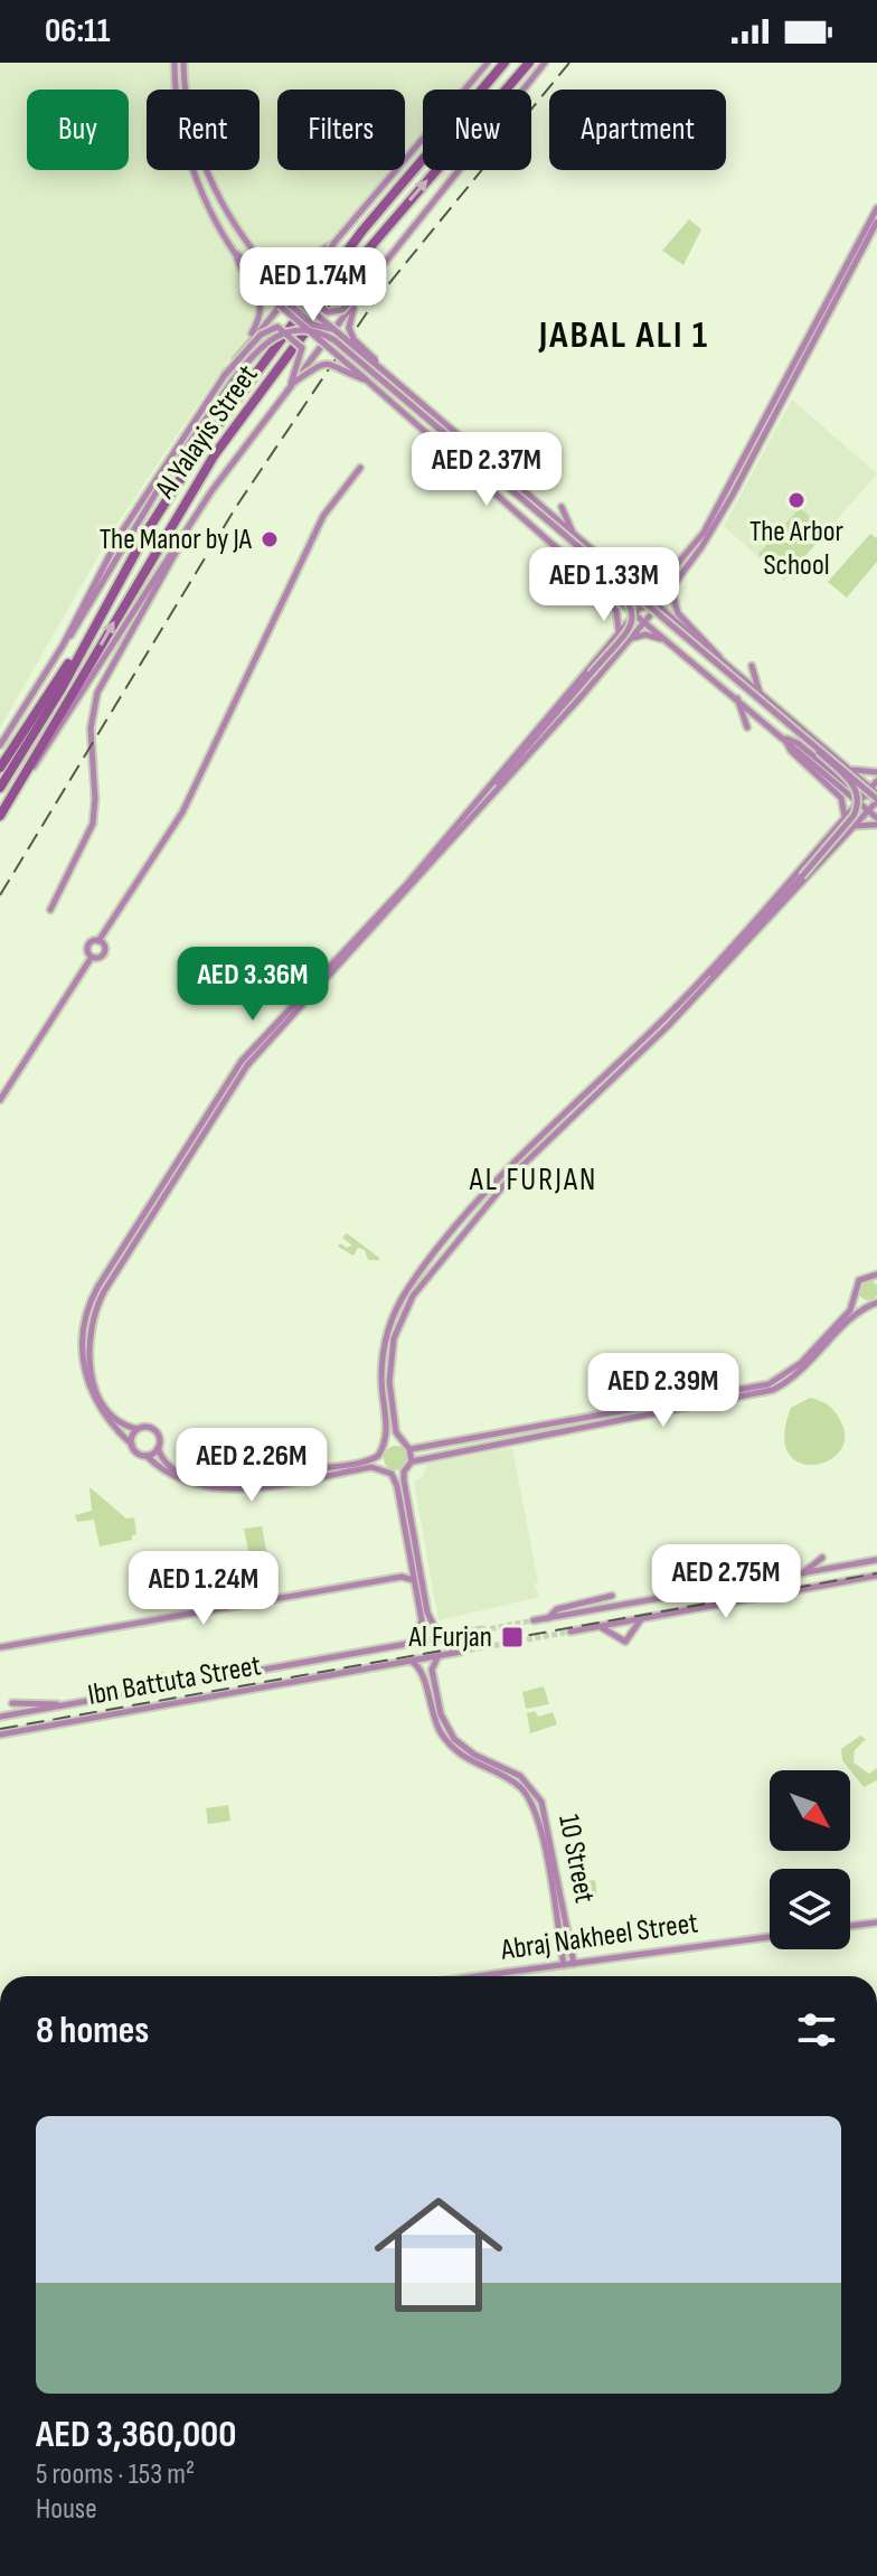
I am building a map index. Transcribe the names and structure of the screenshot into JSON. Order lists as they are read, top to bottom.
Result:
{
  "streets": {
    "highway": ["Al Yalayis Street"],
    "street": ["Ibn Battuta Street", "10 Street", "Abraj Nakheel Street"]
  },
  "crossings": [
    ["Ibn Battuta Street", "10 Street"],
    ["10 Street", "Abraj Nakheel Street"]
  ],
  "districts": ["JABAL ALI 1", "AL FURJAN"],
  "places": {
    "other": ["The Arbor School", "The Manor by JA"],
    "transit": ["Al Furjan"]
  },
  "north": "bottom right",
  "page": {
    "status": "06:11",
    "chip": [
      "Buy",
      "Rent",
      "Filters",
      "New",
      "Apartment"
    ],
    "price": [
      "AED 1.74M",
      "AED 2.37M",
      "AED 1.33M",
      "AED 3.36M",
      "AED 2.39M",
      "AED 2.26M",
      "AED 2.75M",
      "AED 1.24M"
    ],
    "heading": "8 homes",
    "list": [
      {
        "name": "AED 3,360,000",
        "note": "5 rooms · 153 m² · House"
      }
    ]
  }
}
